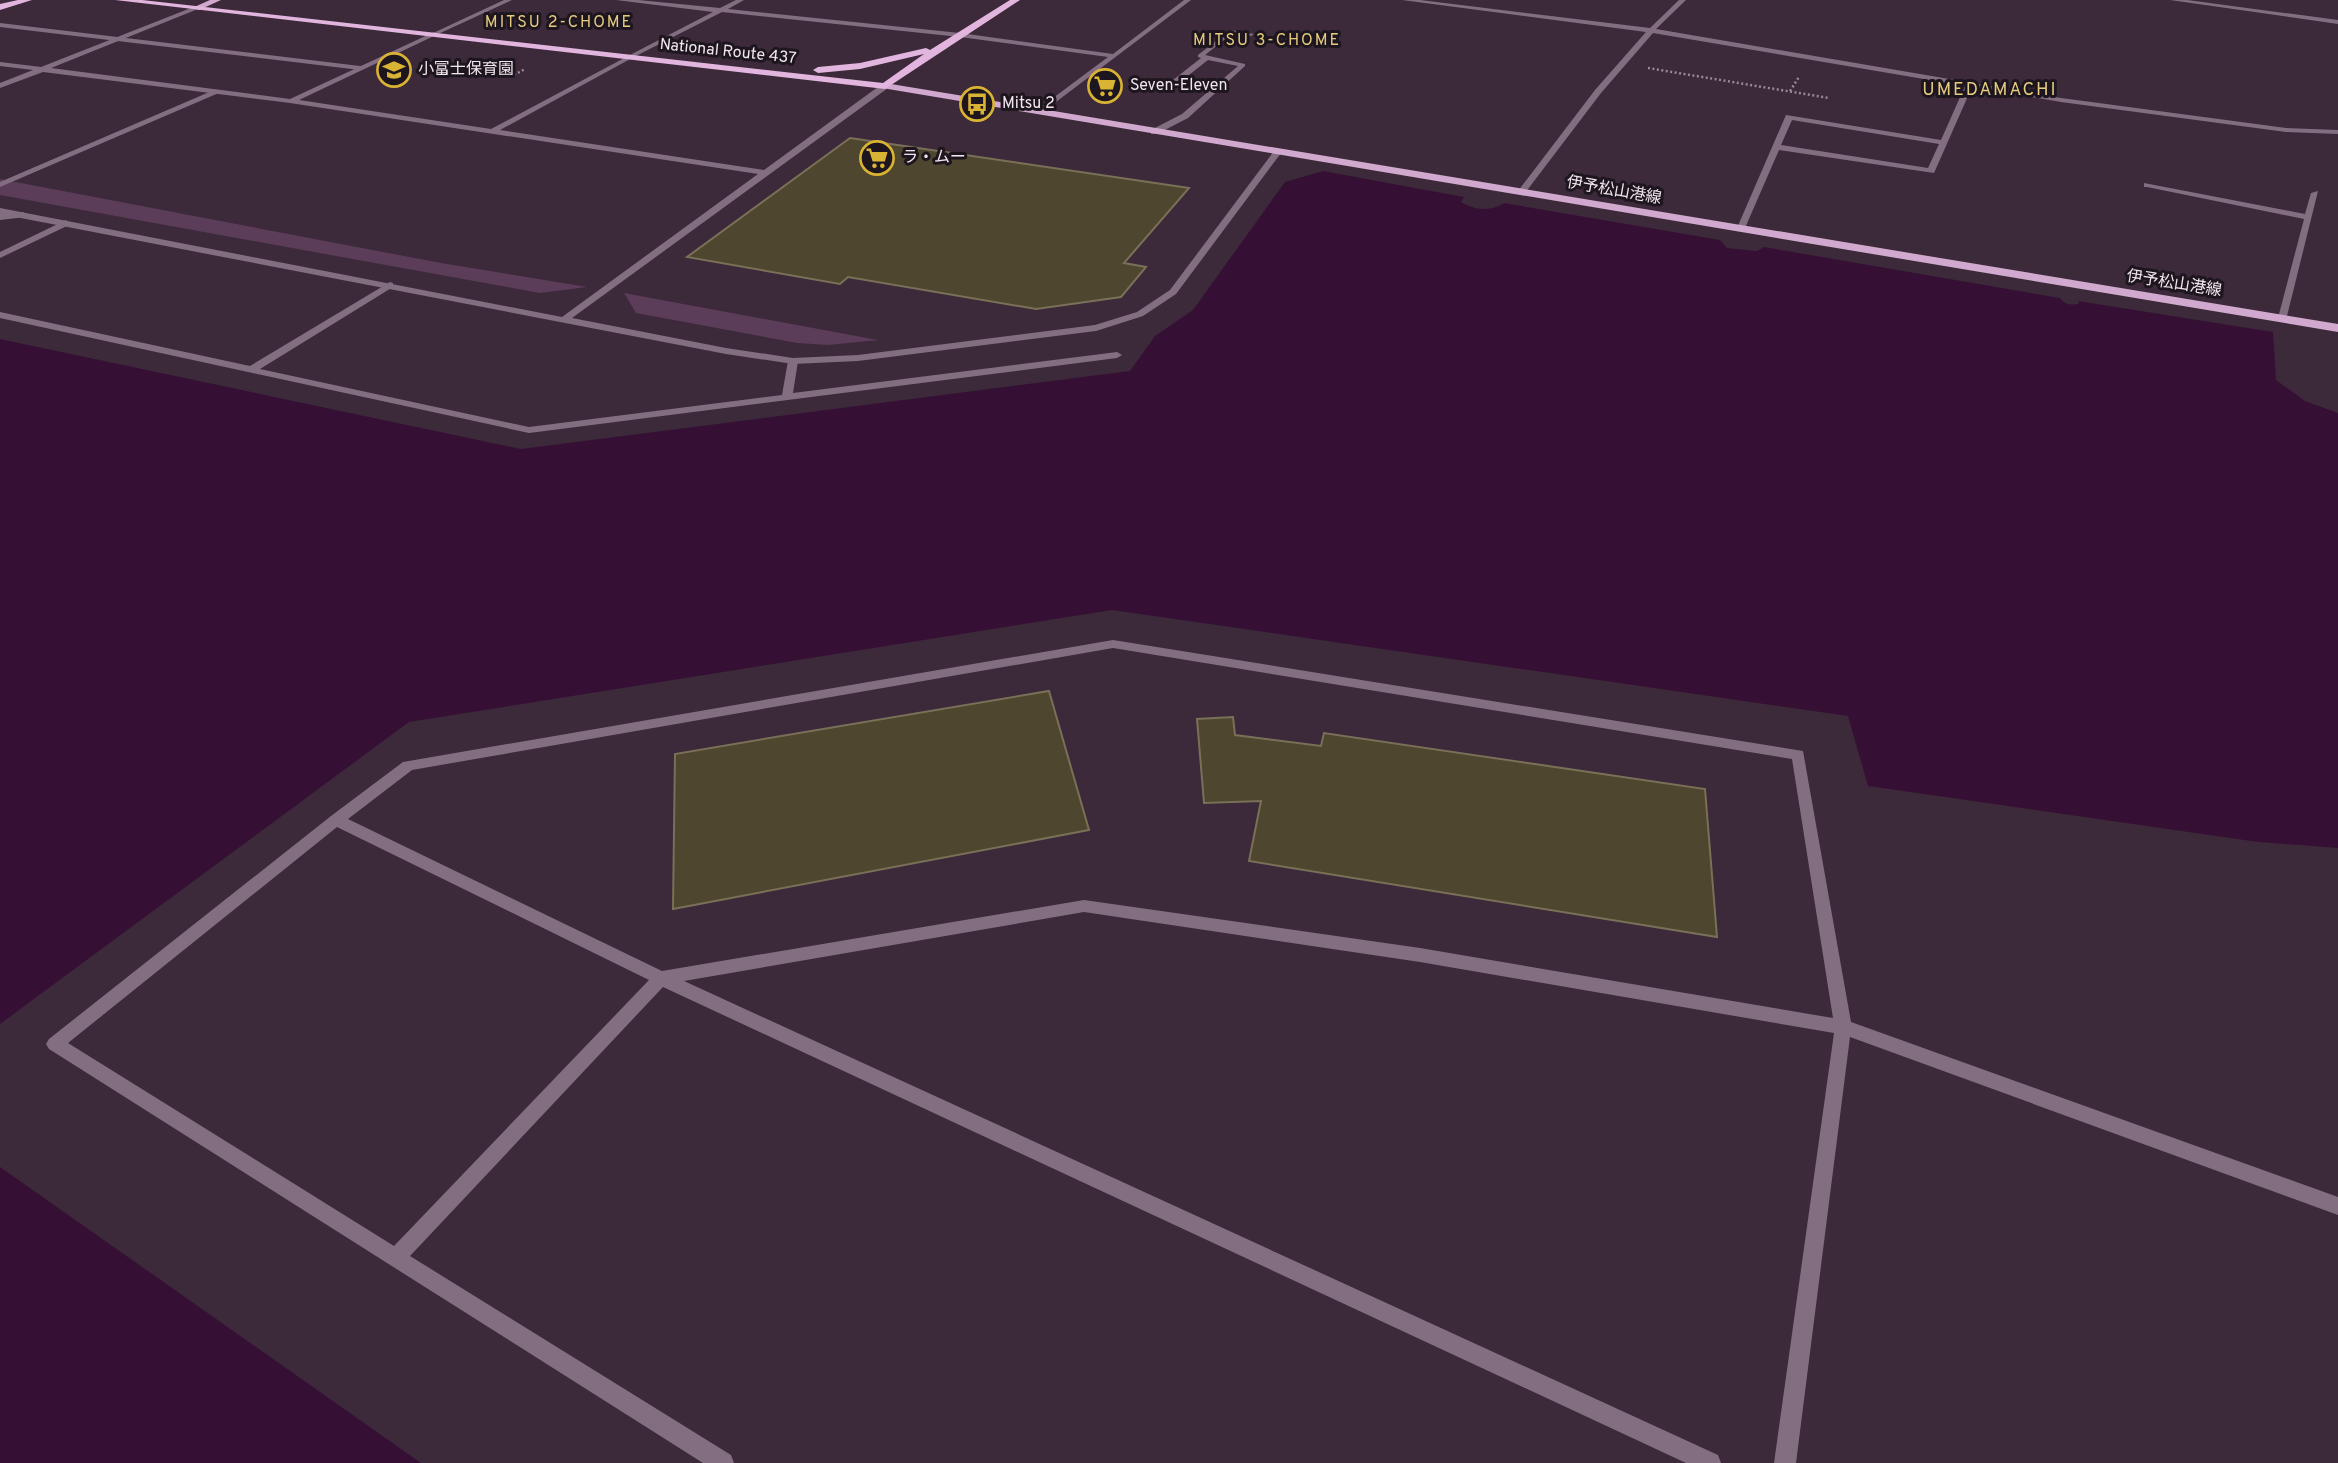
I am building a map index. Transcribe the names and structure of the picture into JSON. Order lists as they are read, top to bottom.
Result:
{
  "streets": {
    "highway": ["National Route 437"],
    "main road": ["伊予松山港線"]
  },
  "crossings": [
    ["National Route 437", "伊予松山港線"]
  ],
  "districts": ["MITSU 2-CHOME", "MITSU 3-CHOME", "UMEDAMACHI"],
  "places": {
    "school or university": ["小富士保育園"],
    "supermarket": ["Seven-Eleven", "ラ・ムー"],
    "bus stop": ["Mitsu 2"]
  }
}
